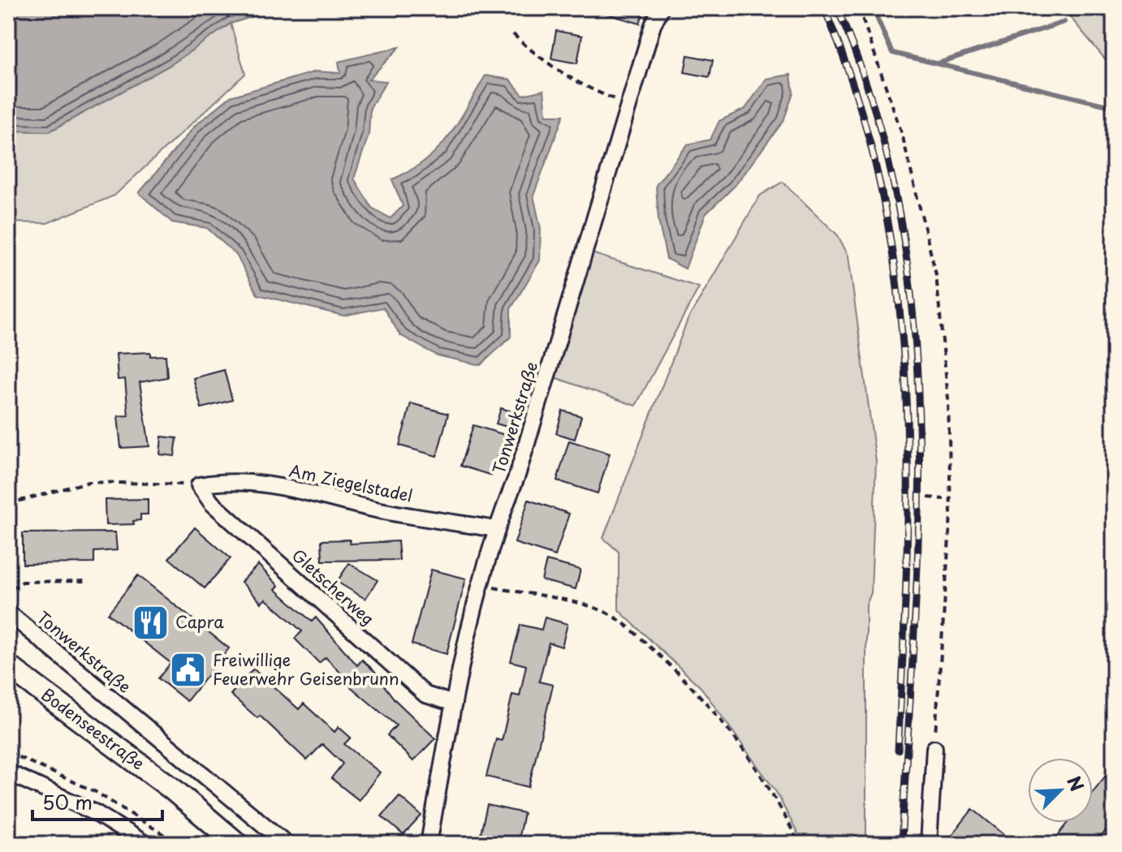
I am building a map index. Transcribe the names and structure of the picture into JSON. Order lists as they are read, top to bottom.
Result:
{
  "streets": {
    "main road": ["Bodenseestraße"],
    "street": ["Tonwerkstraße", "Am Ziegelstadel", "Gletscherweg"]
  },
  "crossings": [
    ["Tonwerkstraße", "Am Ziegelstadel"],
    ["Tonwerkstraße", "Gletscherweg"],
    ["Am Ziegelstadel", "Gletscherweg"]
  ],
  "places": {
    "restaurant": ["Capra"],
    "public building": ["Freiwillige Feuerwehr Geisenbrunn"]
  },
  "scale_bar": "50 m",
  "north": "top right"
}
